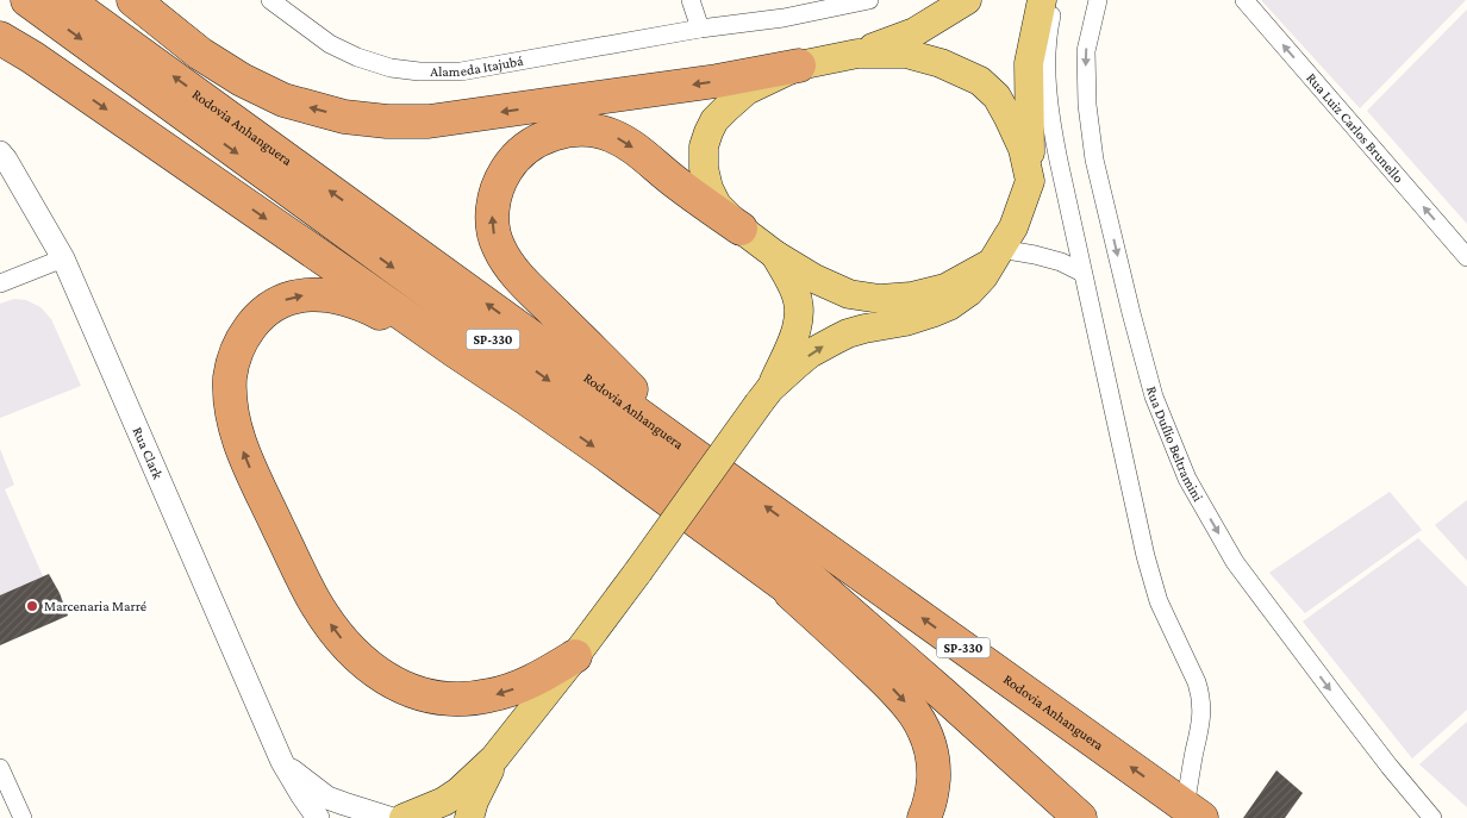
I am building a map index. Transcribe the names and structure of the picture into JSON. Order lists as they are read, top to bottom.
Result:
{
  "streets": {
    "highway": ["Rodovia Anhanguera", "SP-330"],
    "street": [
      "Alameda Itajubá",
      "Rua Luiz Carlos Brunello",
      "Rua Duílio Beltramini",
      "Rua Clark"
    ]
  },
  "one_way": ["Rua Luiz Carlos Brunello"],
  "places": ["Marcenaria Marré"]
}
